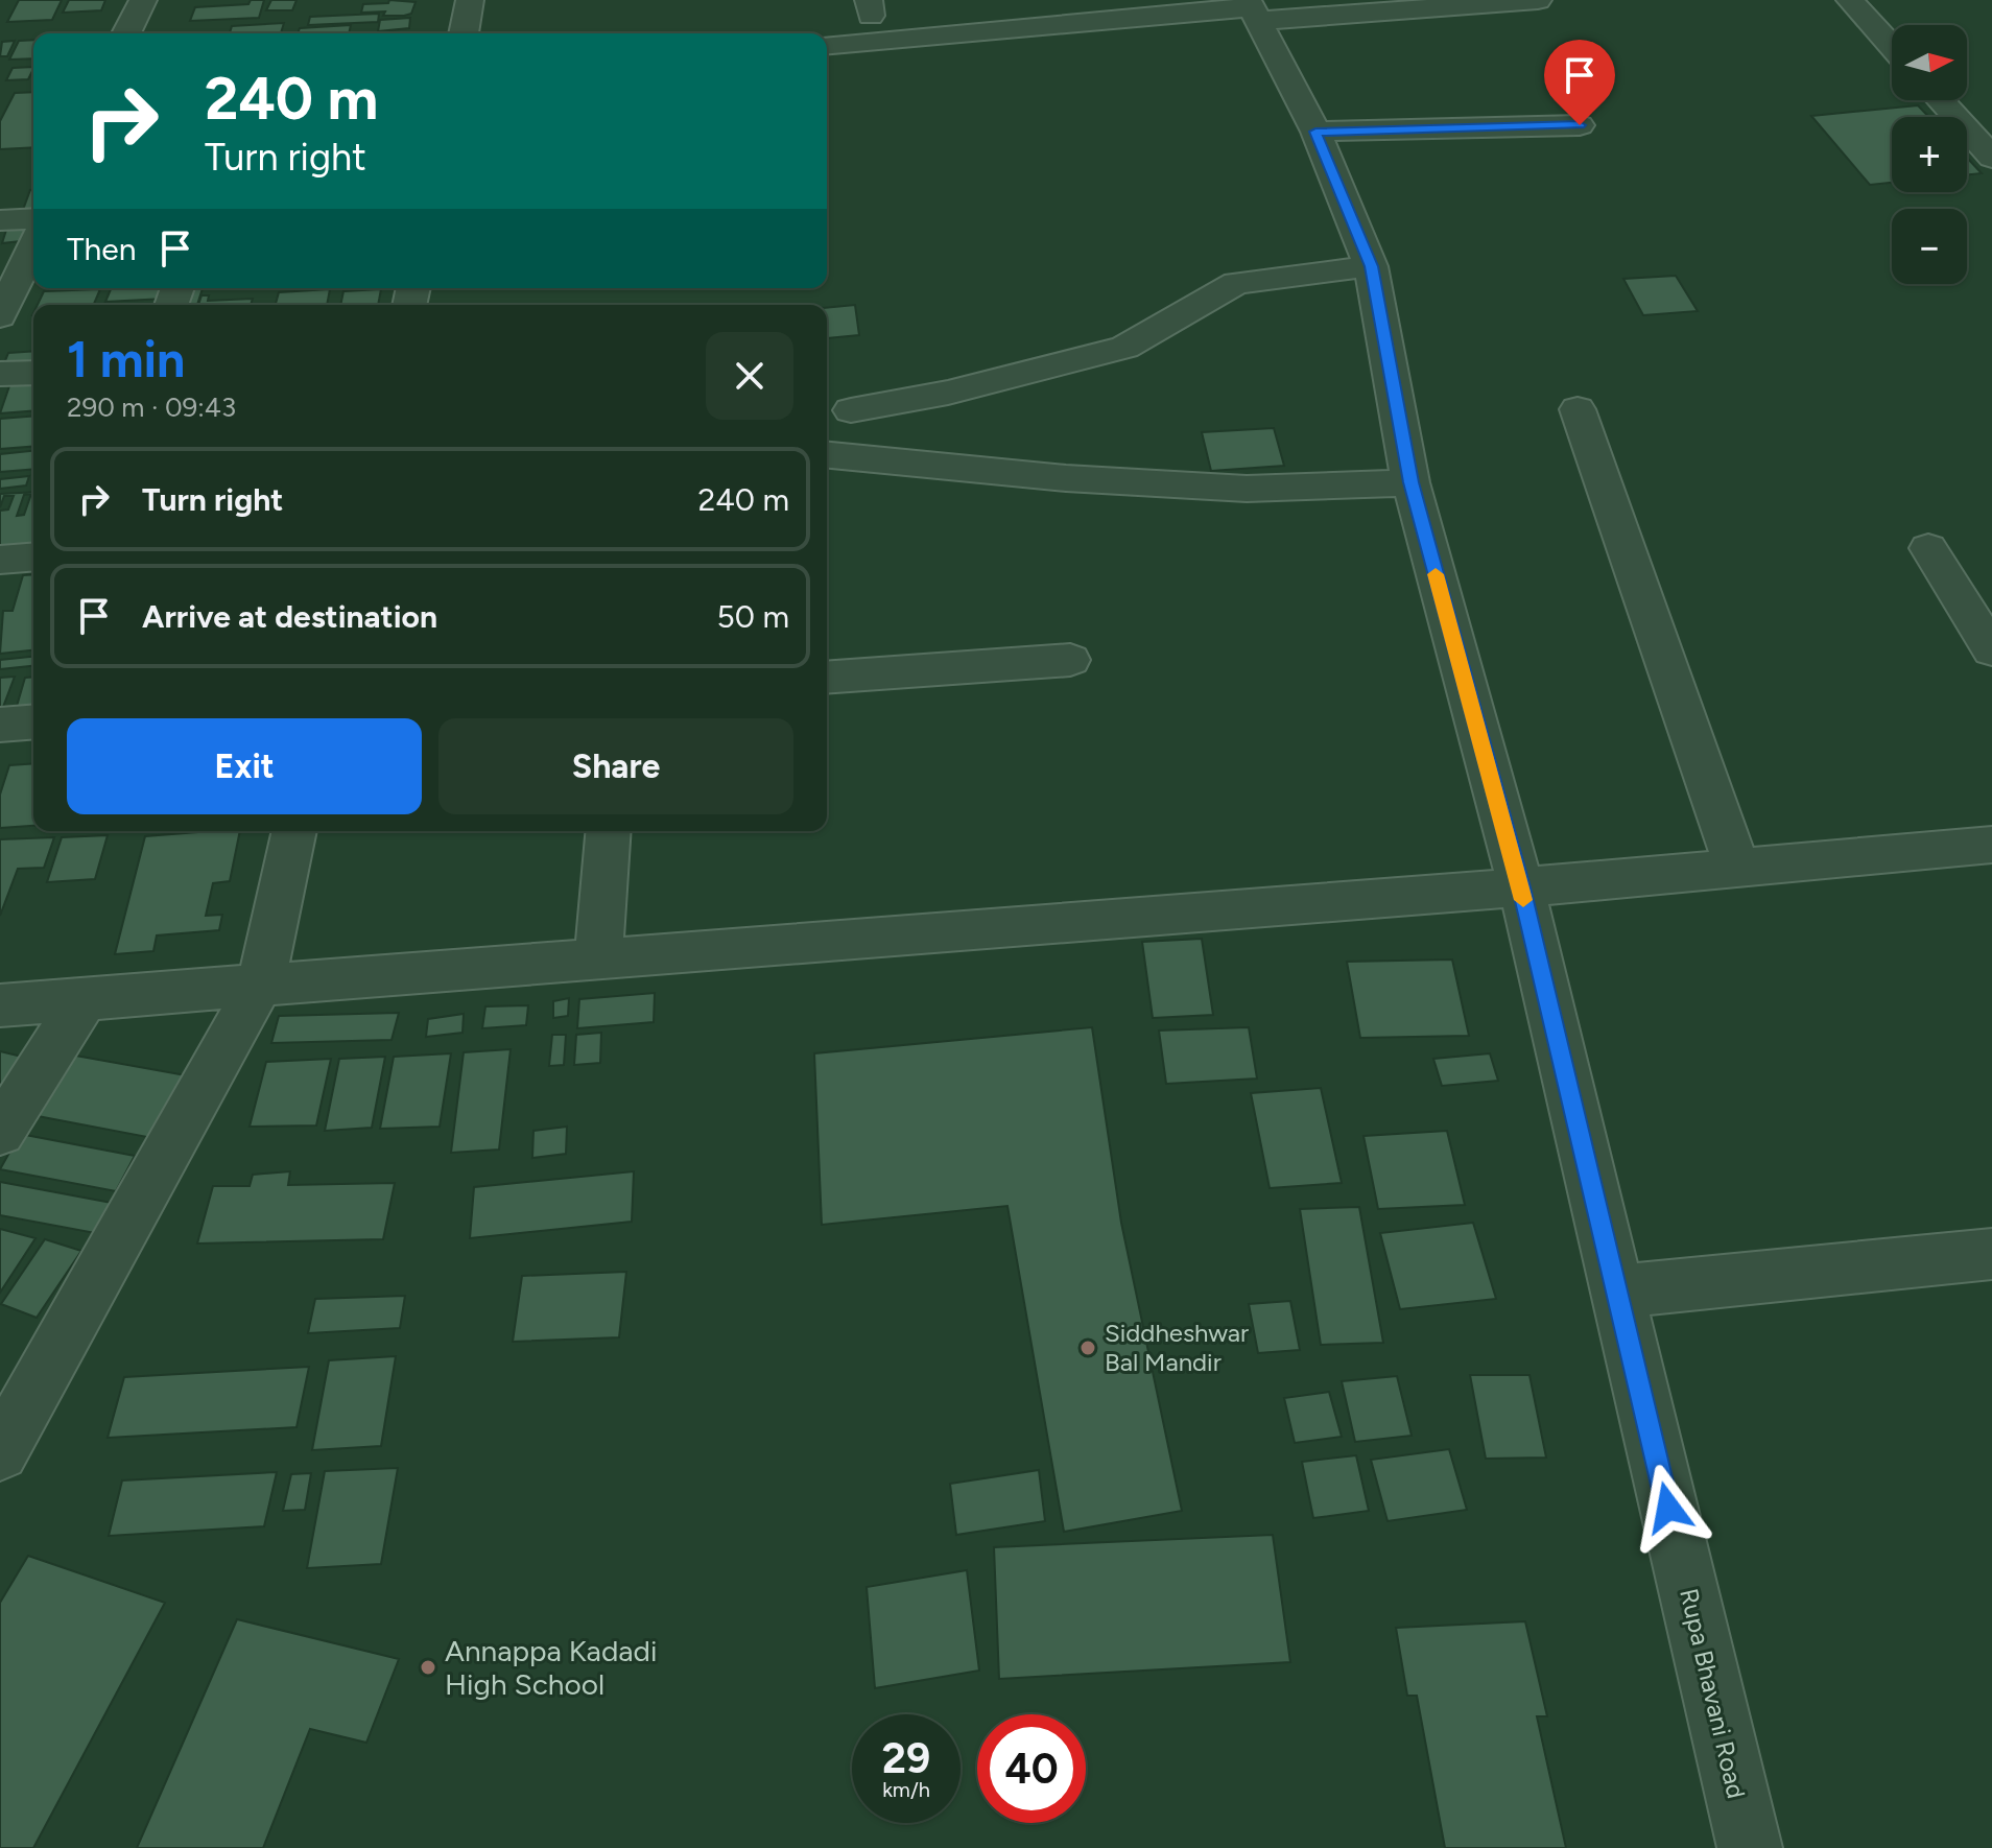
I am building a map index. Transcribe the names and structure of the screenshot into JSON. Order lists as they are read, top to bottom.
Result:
{
  "streets": {
    "street": ["Rupa Bhavani Road"]
  },
  "places": ["Siddheshwar Bal Mandir", "Annappa Kadadi High School"],
  "north": "right",
  "page": {
    "map_buttons": ["+", "−"],
    "turn": ["240 m", "Turn right"],
    "then": "Then",
    "heading": ["1 min", "290 m · 09:43"],
    "list": [
      {
        "name": "Turn right",
        "value": "240 m"
      },
      {
        "name": "Arrive at destination",
        "value": "50 m"
      }
    ],
    "buttons": ["Exit", "Share"],
    "speed": "29 km/h",
    "limit": "40"
  }
}
